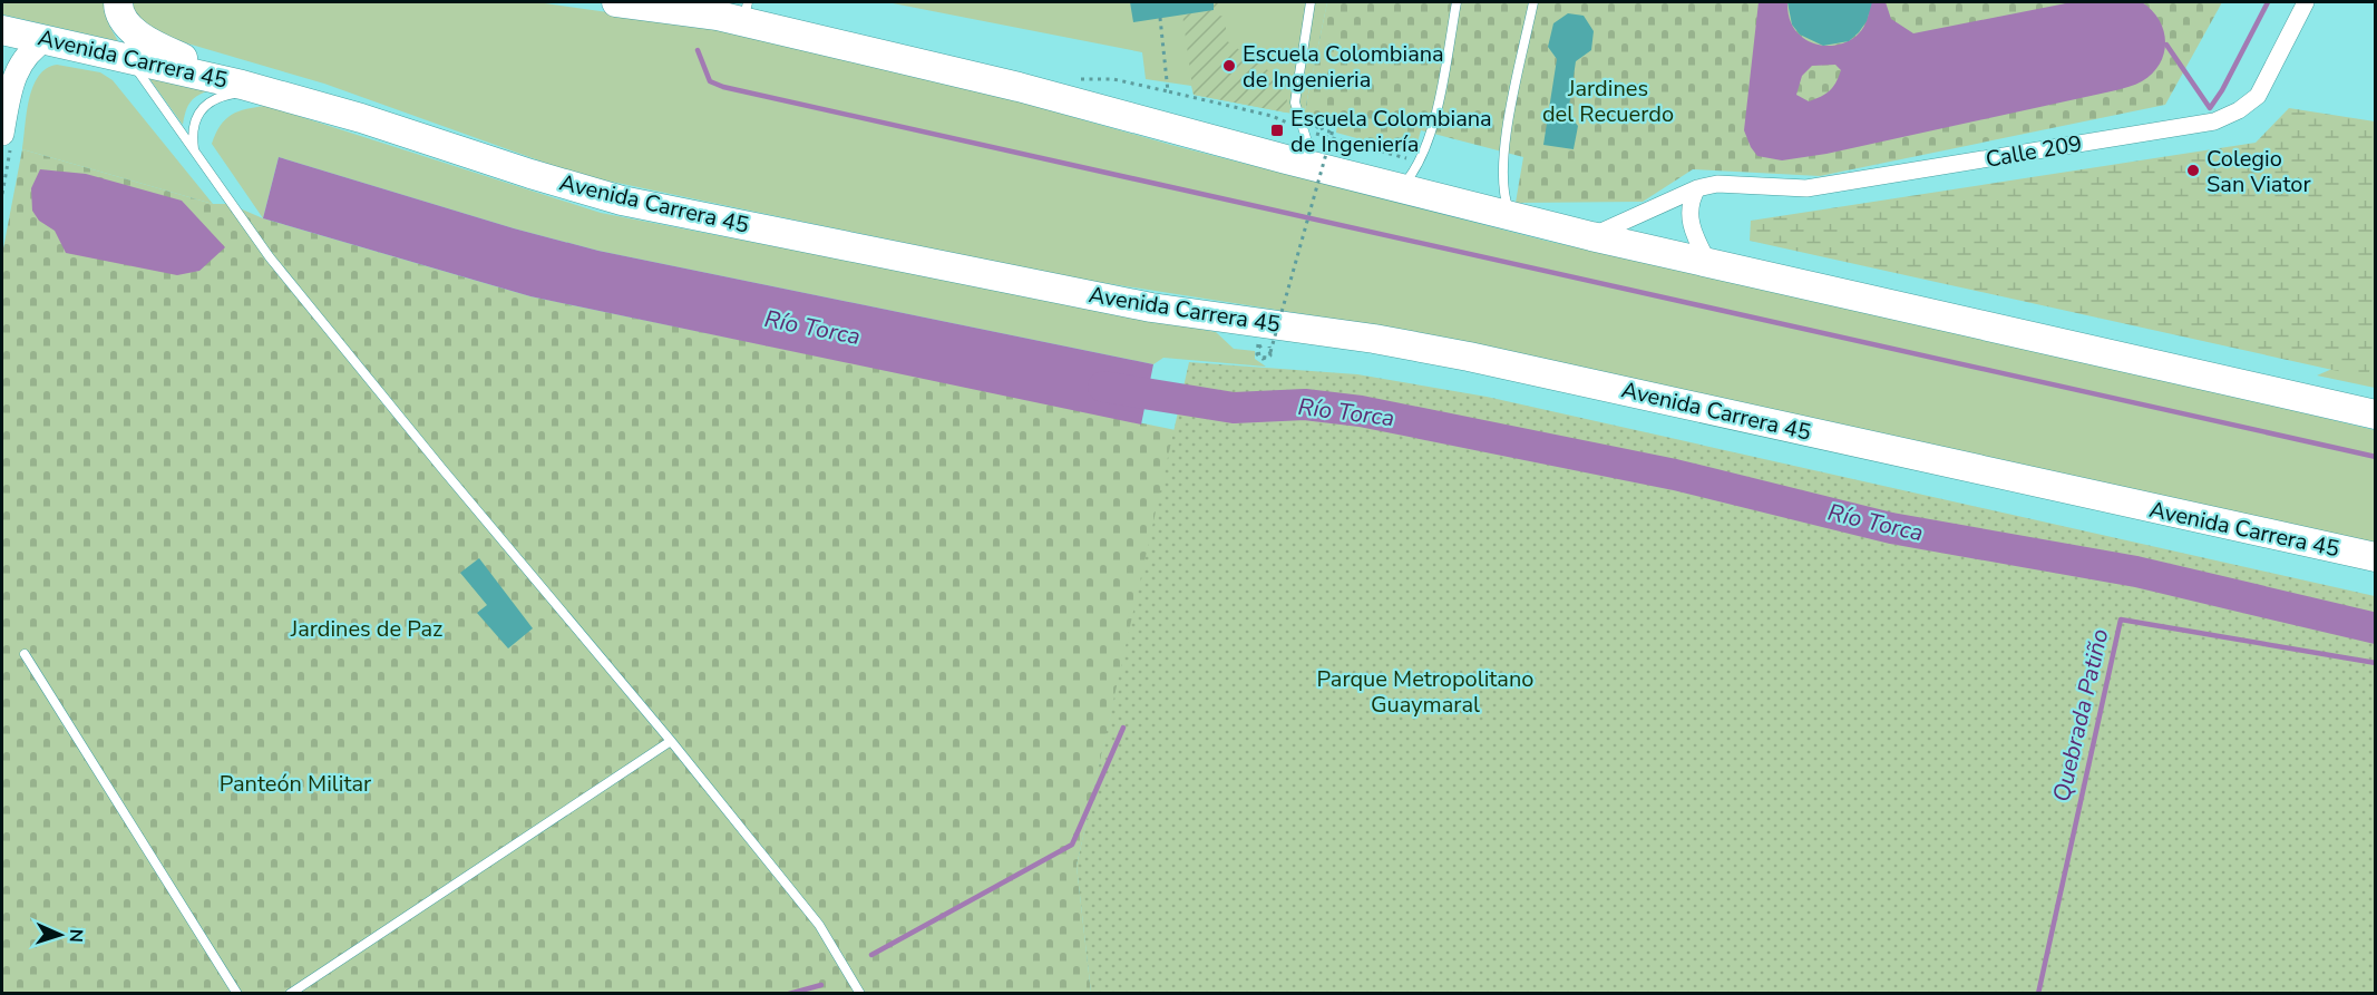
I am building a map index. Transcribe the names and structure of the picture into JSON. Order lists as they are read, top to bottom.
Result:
{
  "streets": {
    "highway": ["Avenida Carrera 45"],
    "street": ["Calle 209"]
  },
  "water": ["Río Torca", "Quebrada Patiño"],
  "parks": [
    "Jardines del Recuerdo",
    "Jardines de Paz",
    "Parque Metropolitano Guaymaral",
    "Panteón Militar"
  ],
  "places": {
    "other": ["Escuela Colombiana de Ingenieria", "Colegio San Viator"],
    "transit": ["Escuela Colombiana de Ingeniería"]
  },
  "north": "right"
}
